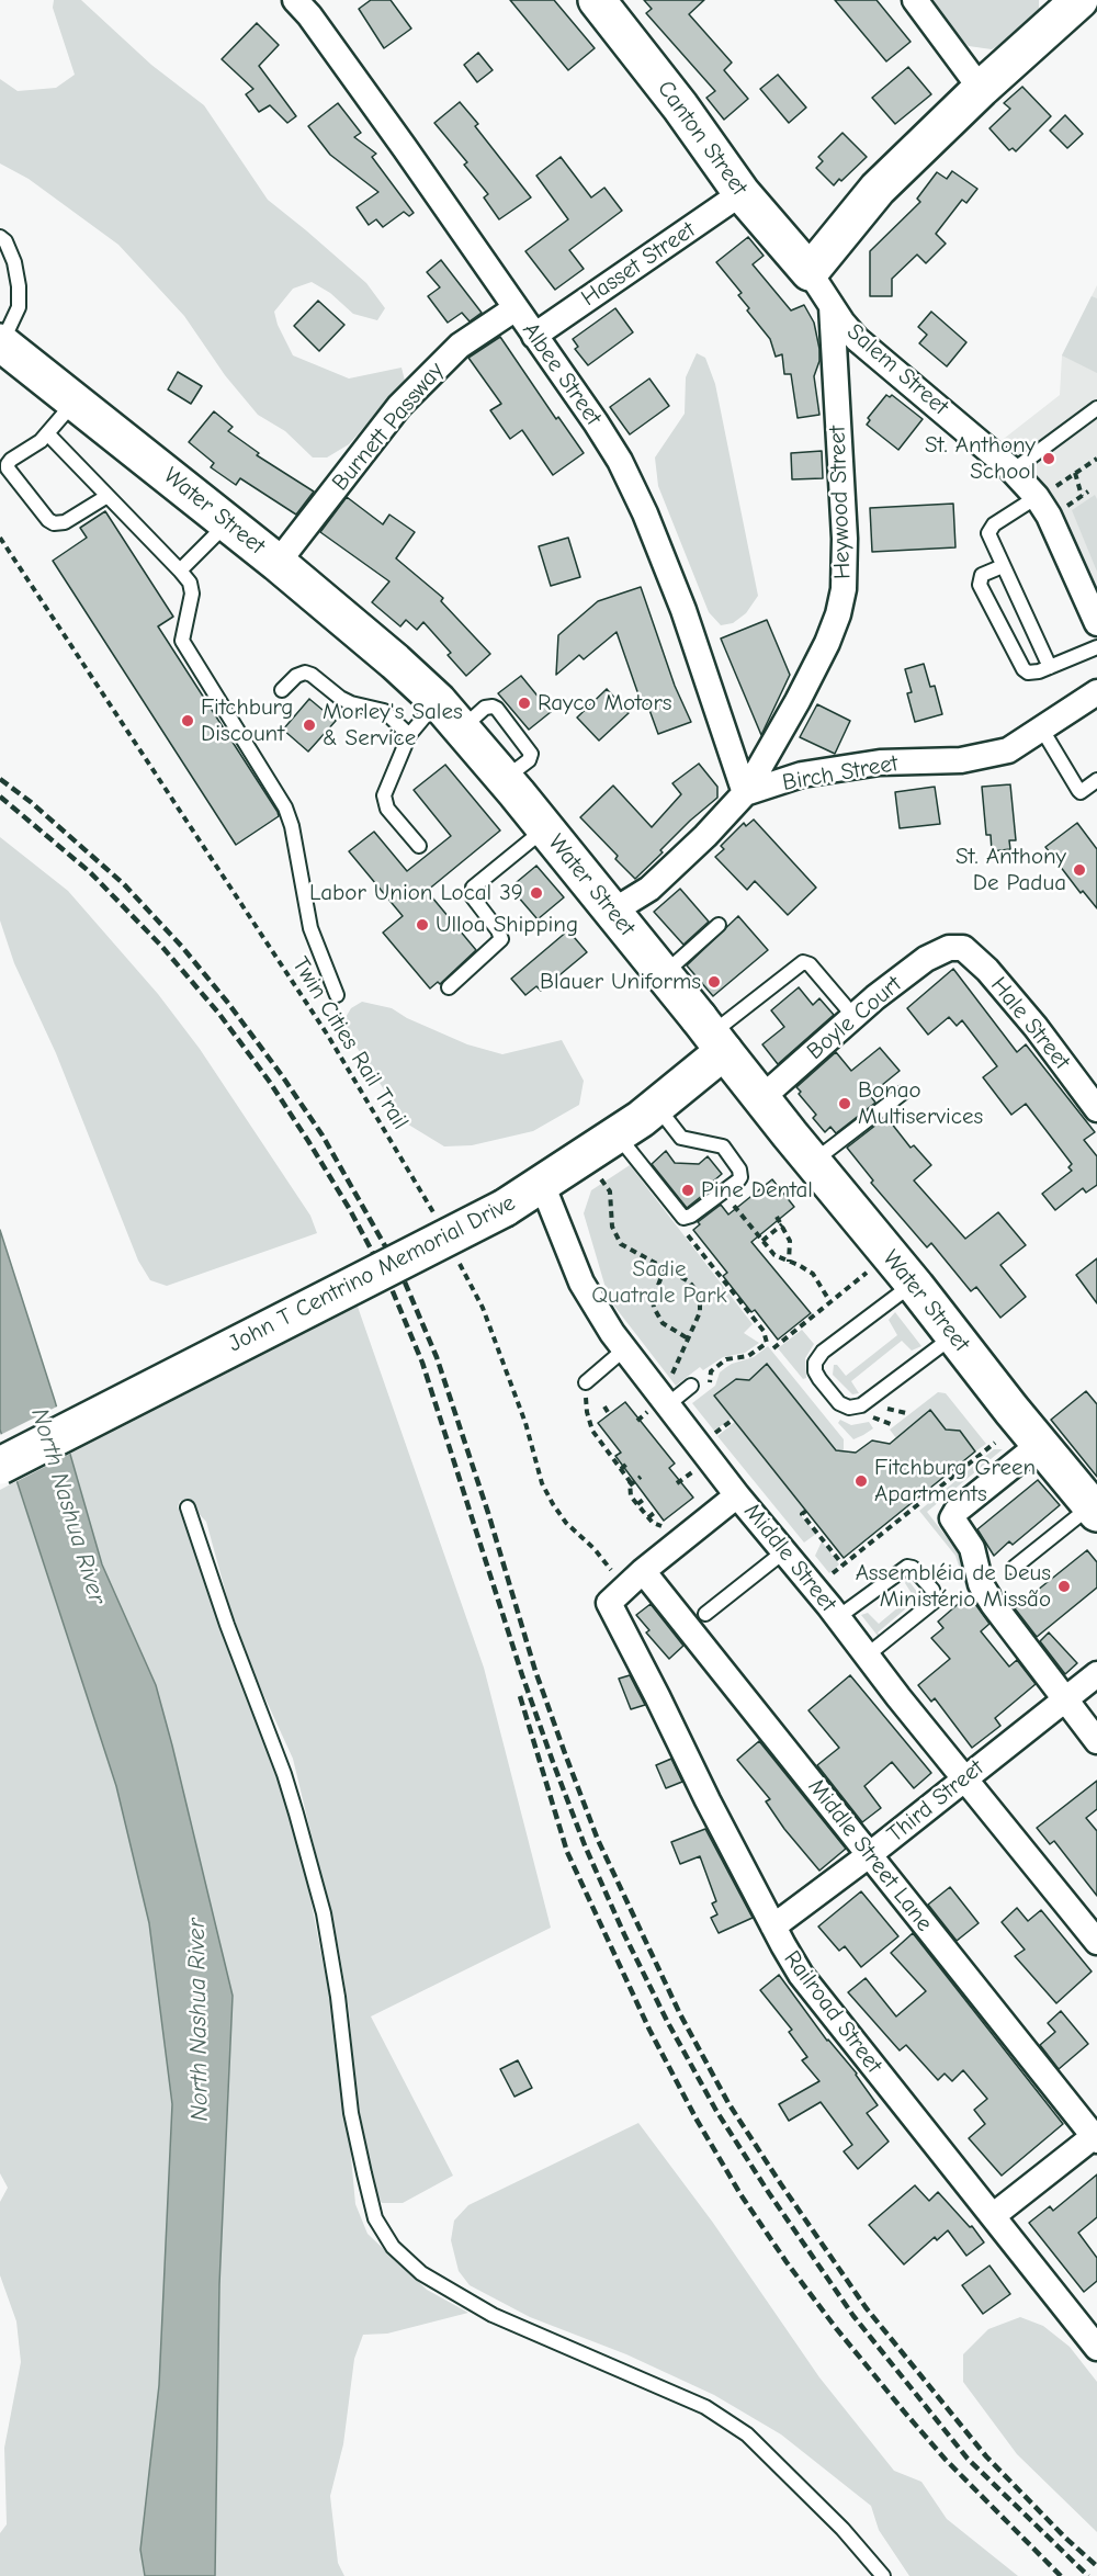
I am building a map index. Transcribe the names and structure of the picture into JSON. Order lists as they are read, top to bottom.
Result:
{
  "streets": {
    "main road": ["Canton Street", "Water Street", "John T Centrino Memorial Drive"],
    "street": [
      "Hasset Street",
      "Salem Street",
      "Albee Street",
      "Burnett Passway",
      "Heywood Street",
      "Birch Street",
      "Boyle Court",
      "Hale Street",
      "Middle Street",
      "Third Street",
      "Middle Street Lane",
      "Railroad Street"
    ],
    "path": ["Twin Cities Rail Trail"]
  },
  "crossings": [
    ["Canton Street", "Hasset Street"],
    ["Canton Street", "Salem Street"],
    ["Hasset Street", "Albee Street"],
    ["Salem Street", "Heywood Street"],
    ["Albee Street", "Burnett Passway"],
    ["Albee Street", "Heywood Street"],
    ["Albee Street", "Birch Street"],
    ["Burnett Passway", "Water Street"],
    ["Heywood Street", "Birch Street"],
    ["Water Street", "Birch Street"],
    ["Water Street", "Boyle Court"],
    ["Water Street", "John T Centrino Memorial Drive"],
    ["Boyle Court", "Hale Street"],
    ["John T Centrino Memorial Drive", "Middle Street"],
    ["Middle Street", "Third Street"],
    ["Third Street", "Middle Street Lane"],
    ["Third Street", "Railroad Street"]
  ],
  "water": ["North Nashua River"],
  "parks": ["Sadie Quatrale Park"],
  "places": [
    "St. Anthony School",
    "Rayco Motors",
    "Fitchburg Discount",
    "Morley's Sales & Service",
    "St. Anthony De Padua",
    "Labor Union Local 39",
    "Ulloa Shipping",
    "Blauer Uniforms",
    "Bonao Multiservices",
    "Pine Dental",
    "Fitchburg Green Apartments",
    "Assembléia de Deus Ministério Missão"
  ]
}
